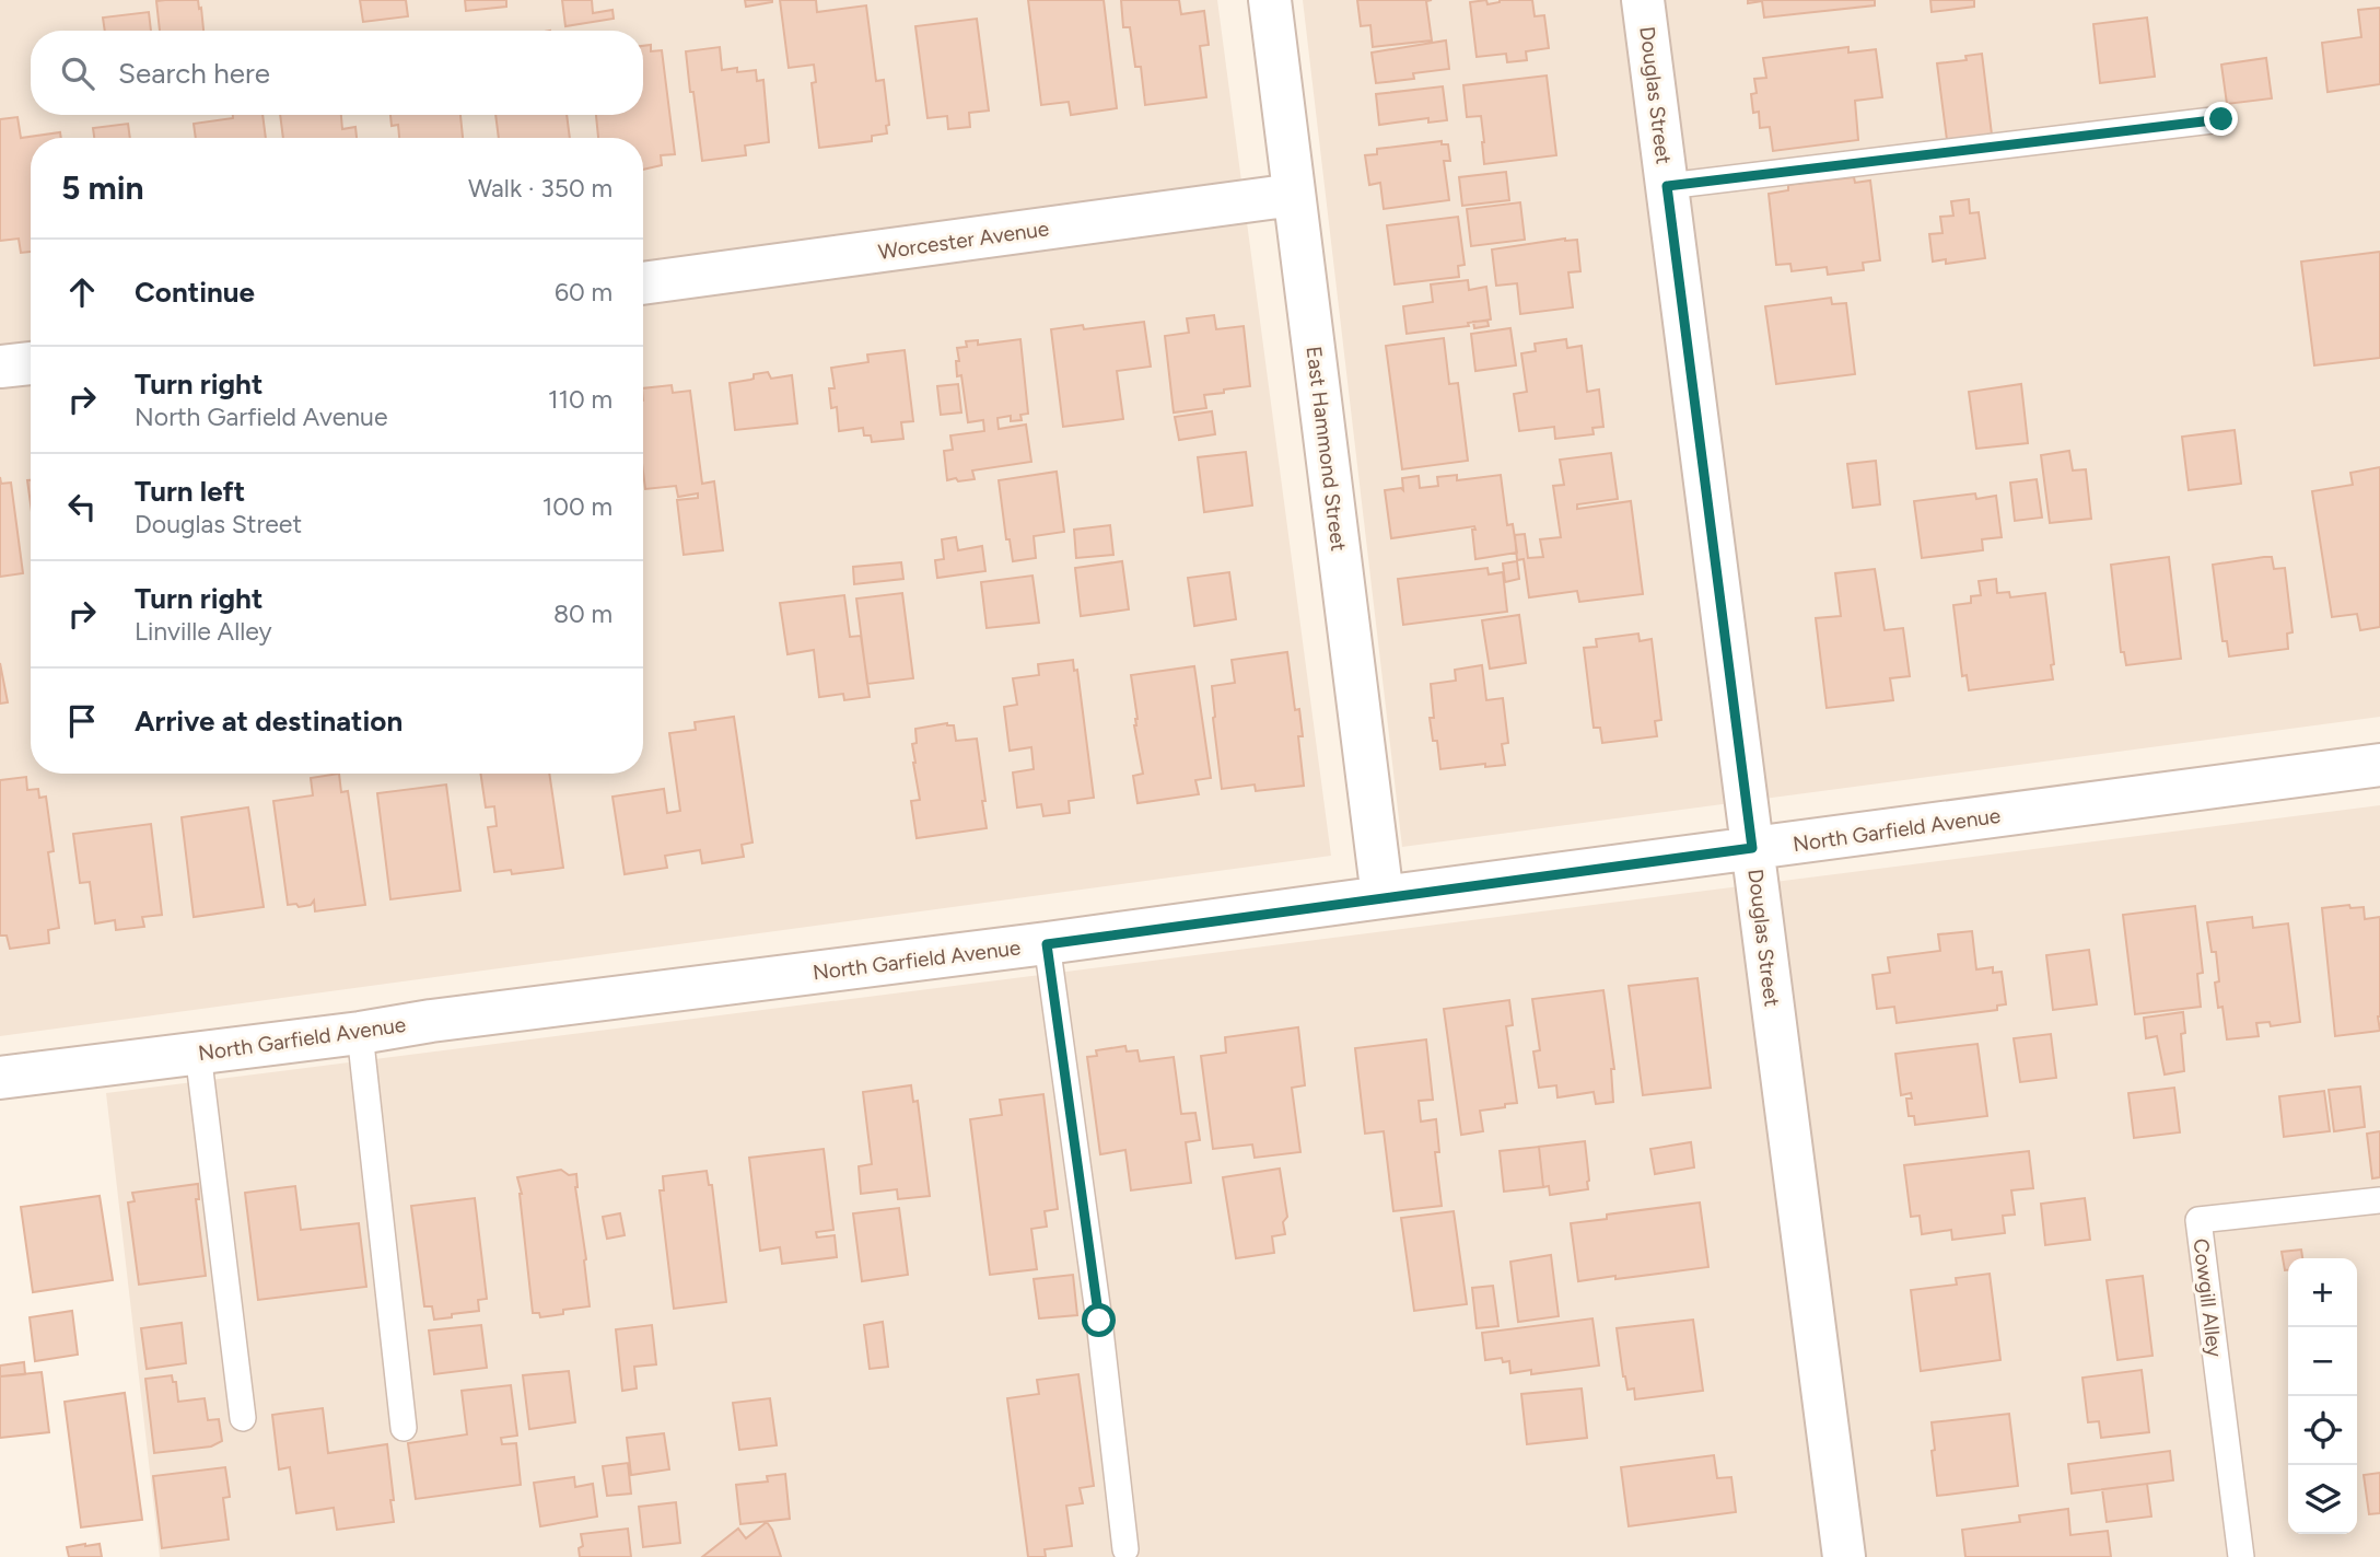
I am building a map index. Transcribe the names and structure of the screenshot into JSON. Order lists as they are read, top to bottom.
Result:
{
  "streets": {
    "street": [
      "Douglas Street",
      "Worcester Avenue",
      "East Hammond Street",
      "North Garfield Avenue"
    ],
    "lane": ["Cowgill Alley"]
  },
  "crossings": [
    ["Douglas Street", "North Garfield Avenue"],
    ["Worcester Avenue", "East Hammond Street"],
    ["East Hammond Street", "North Garfield Avenue"]
  ],
  "page": {
    "search": "Search here",
    "heading": ["5 min", "Walk · 350 m"],
    "list": [
      ["Continue", "60 m"],
      ["Turn right", "North Garfield Avenue", "110 m"],
      ["Turn left", "Douglas Street", "100 m"],
      ["Turn right", "Linville Alley", "80 m"],
      "Arrive at destination"
    ],
    "map_buttons": ["+", "−"]
  }
}
